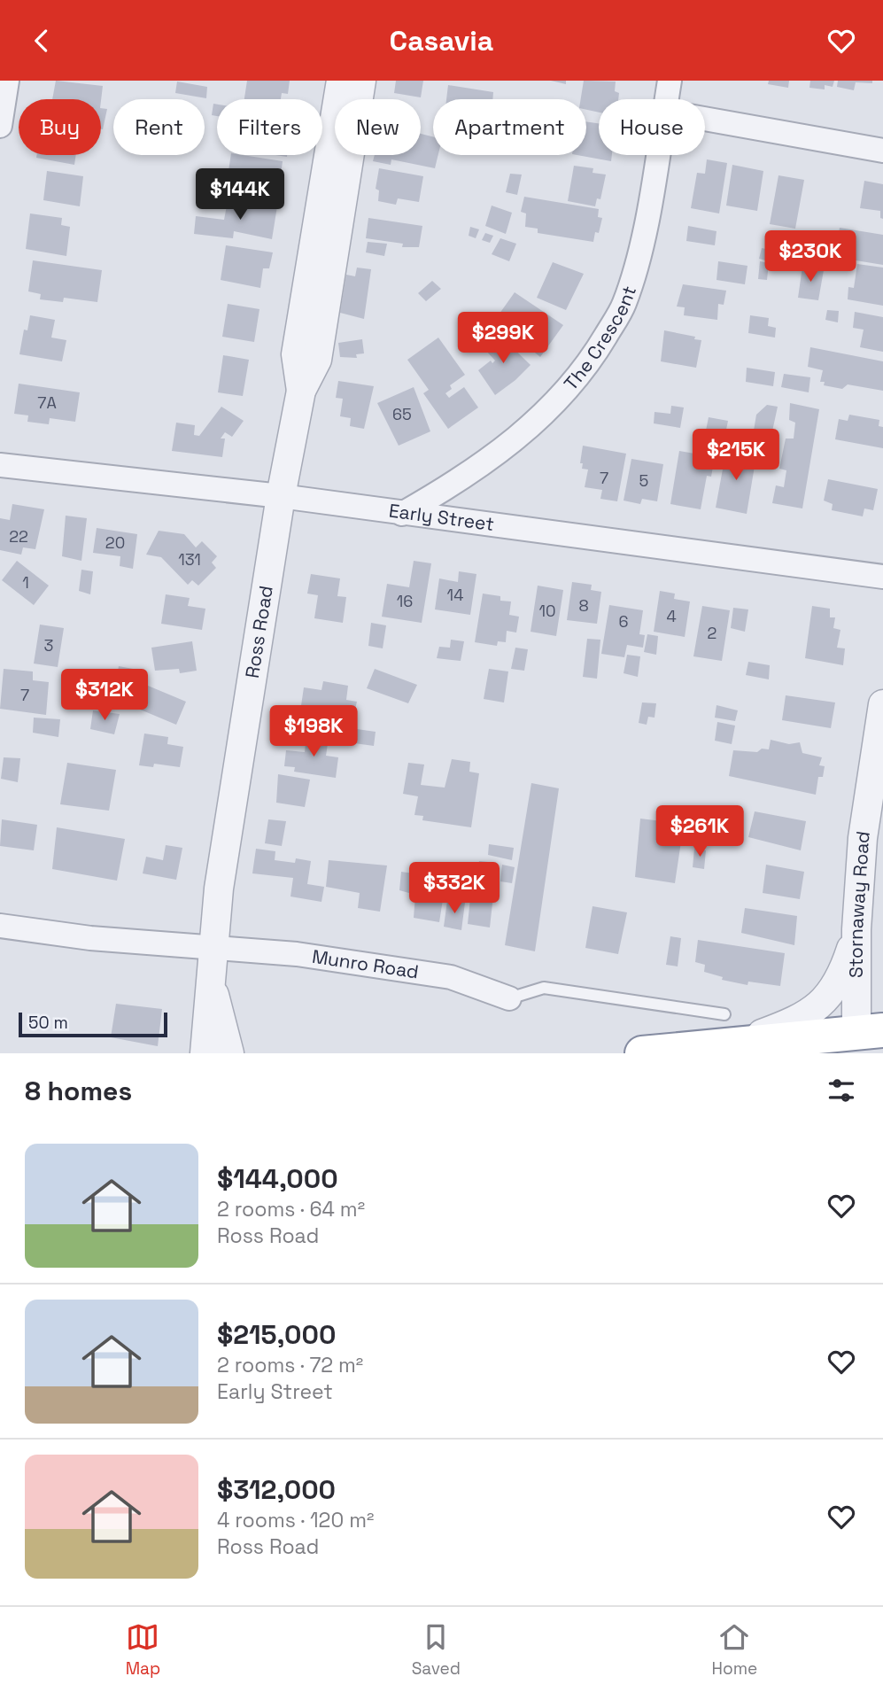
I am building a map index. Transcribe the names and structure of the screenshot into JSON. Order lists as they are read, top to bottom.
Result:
{
  "streets": {
    "street": [
      "The Crescent",
      "Early Street",
      "Ross Road",
      "Stornaway Road",
      "Munro Road"
    ]
  },
  "crossings": [
    ["The Crescent", "Early Street"],
    ["Early Street", "Ross Road"],
    ["Ross Road", "Munro Road"]
  ],
  "house_numbers": [
    "7A",
    "65",
    "7",
    "5",
    "22",
    "20",
    "131",
    "1",
    "14",
    "16",
    "8",
    "10",
    "4",
    "6",
    "2",
    "3",
    "7"
  ],
  "scale_bar": "50 m",
  "page": {
    "header": "Casavia",
    "chip": [
      "Buy",
      "Rent",
      "Filters",
      "New",
      "Apartment",
      "House"
    ],
    "price": [
      "$144K",
      "$230K",
      "$299K",
      "$215K",
      "$312K",
      "$198K",
      "$261K",
      "$332K"
    ],
    "scale": "50 m",
    "heading": "8 homes",
    "list": [
      {
        "name": "$144,000",
        "note": "2 rooms · 64 m² · Ross Road"
      },
      {
        "name": "$215,000",
        "note": "2 rooms · 72 m² · Early Street"
      },
      {
        "name": "$312,000",
        "note": "4 rooms · 120 m² · Ross Road"
      }
    ],
    "tabs": ["Map", "Saved", "Home"]
  }
}
